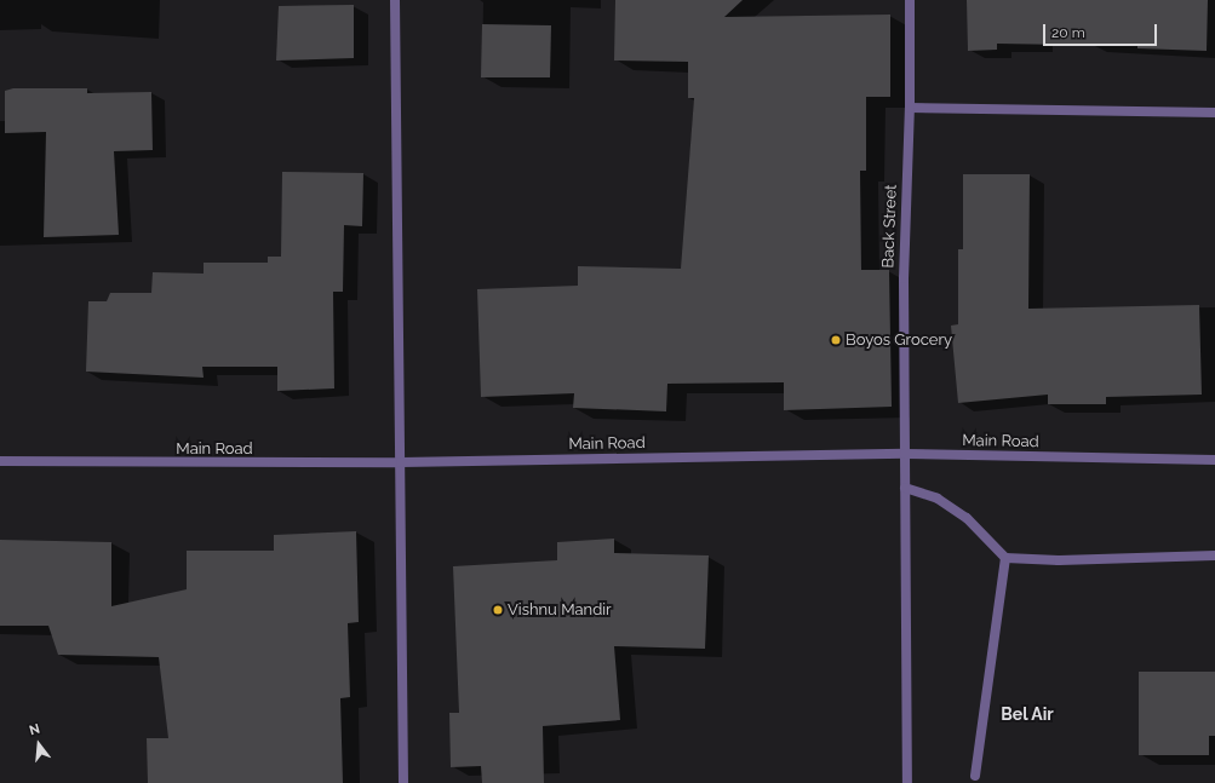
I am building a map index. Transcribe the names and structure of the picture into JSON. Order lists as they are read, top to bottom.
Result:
{
  "streets": {
    "street": ["Back Street", "Main Road"]
  },
  "crossings": [
    ["Back Street", "Main Road"]
  ],
  "districts": ["Bel Air"],
  "places": ["Boyos Grocery", "Vishnu Mandir"],
  "scale_bar": "20 m",
  "north": "top"
}
